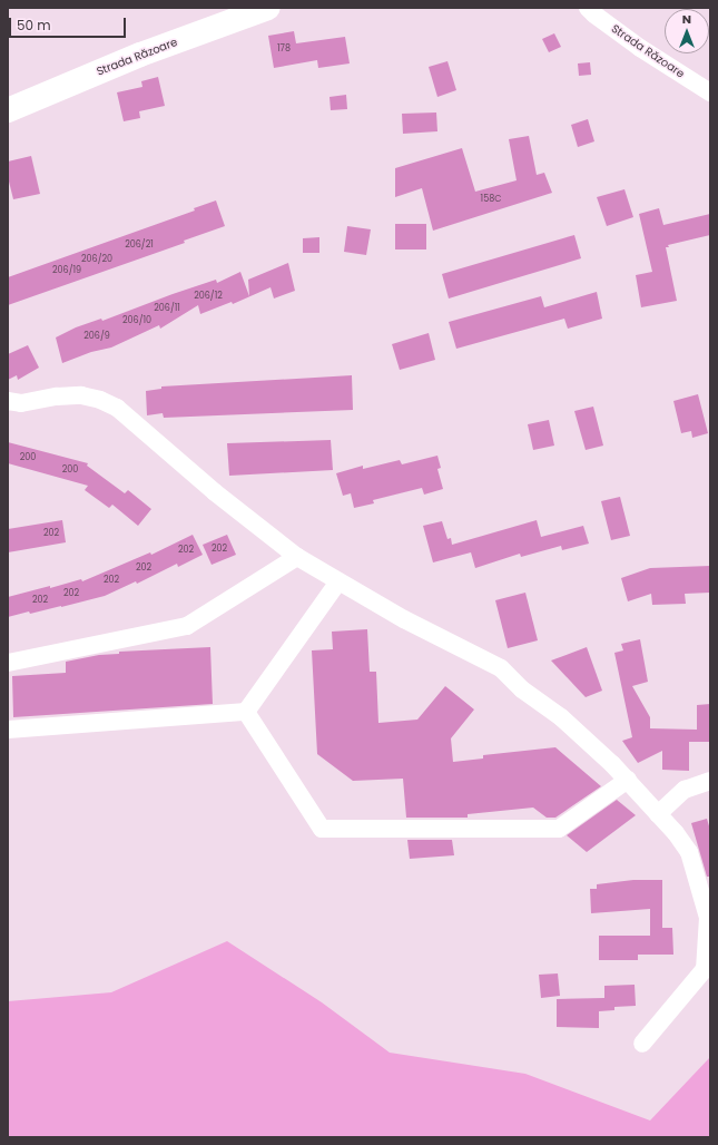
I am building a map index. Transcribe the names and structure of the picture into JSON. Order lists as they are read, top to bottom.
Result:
{
  "streets": {
    "street": ["Strada Răzoare"]
  },
  "house_numbers": [
    "178",
    "158C",
    "206/21",
    "206/20",
    "206/19",
    "206/12",
    "206/11",
    "206/10",
    "206/9",
    "200",
    "200",
    "202",
    "202",
    "202",
    "202",
    "202",
    "202",
    "202"
  ],
  "scale_bar": "50 m",
  "north": "top"
}
